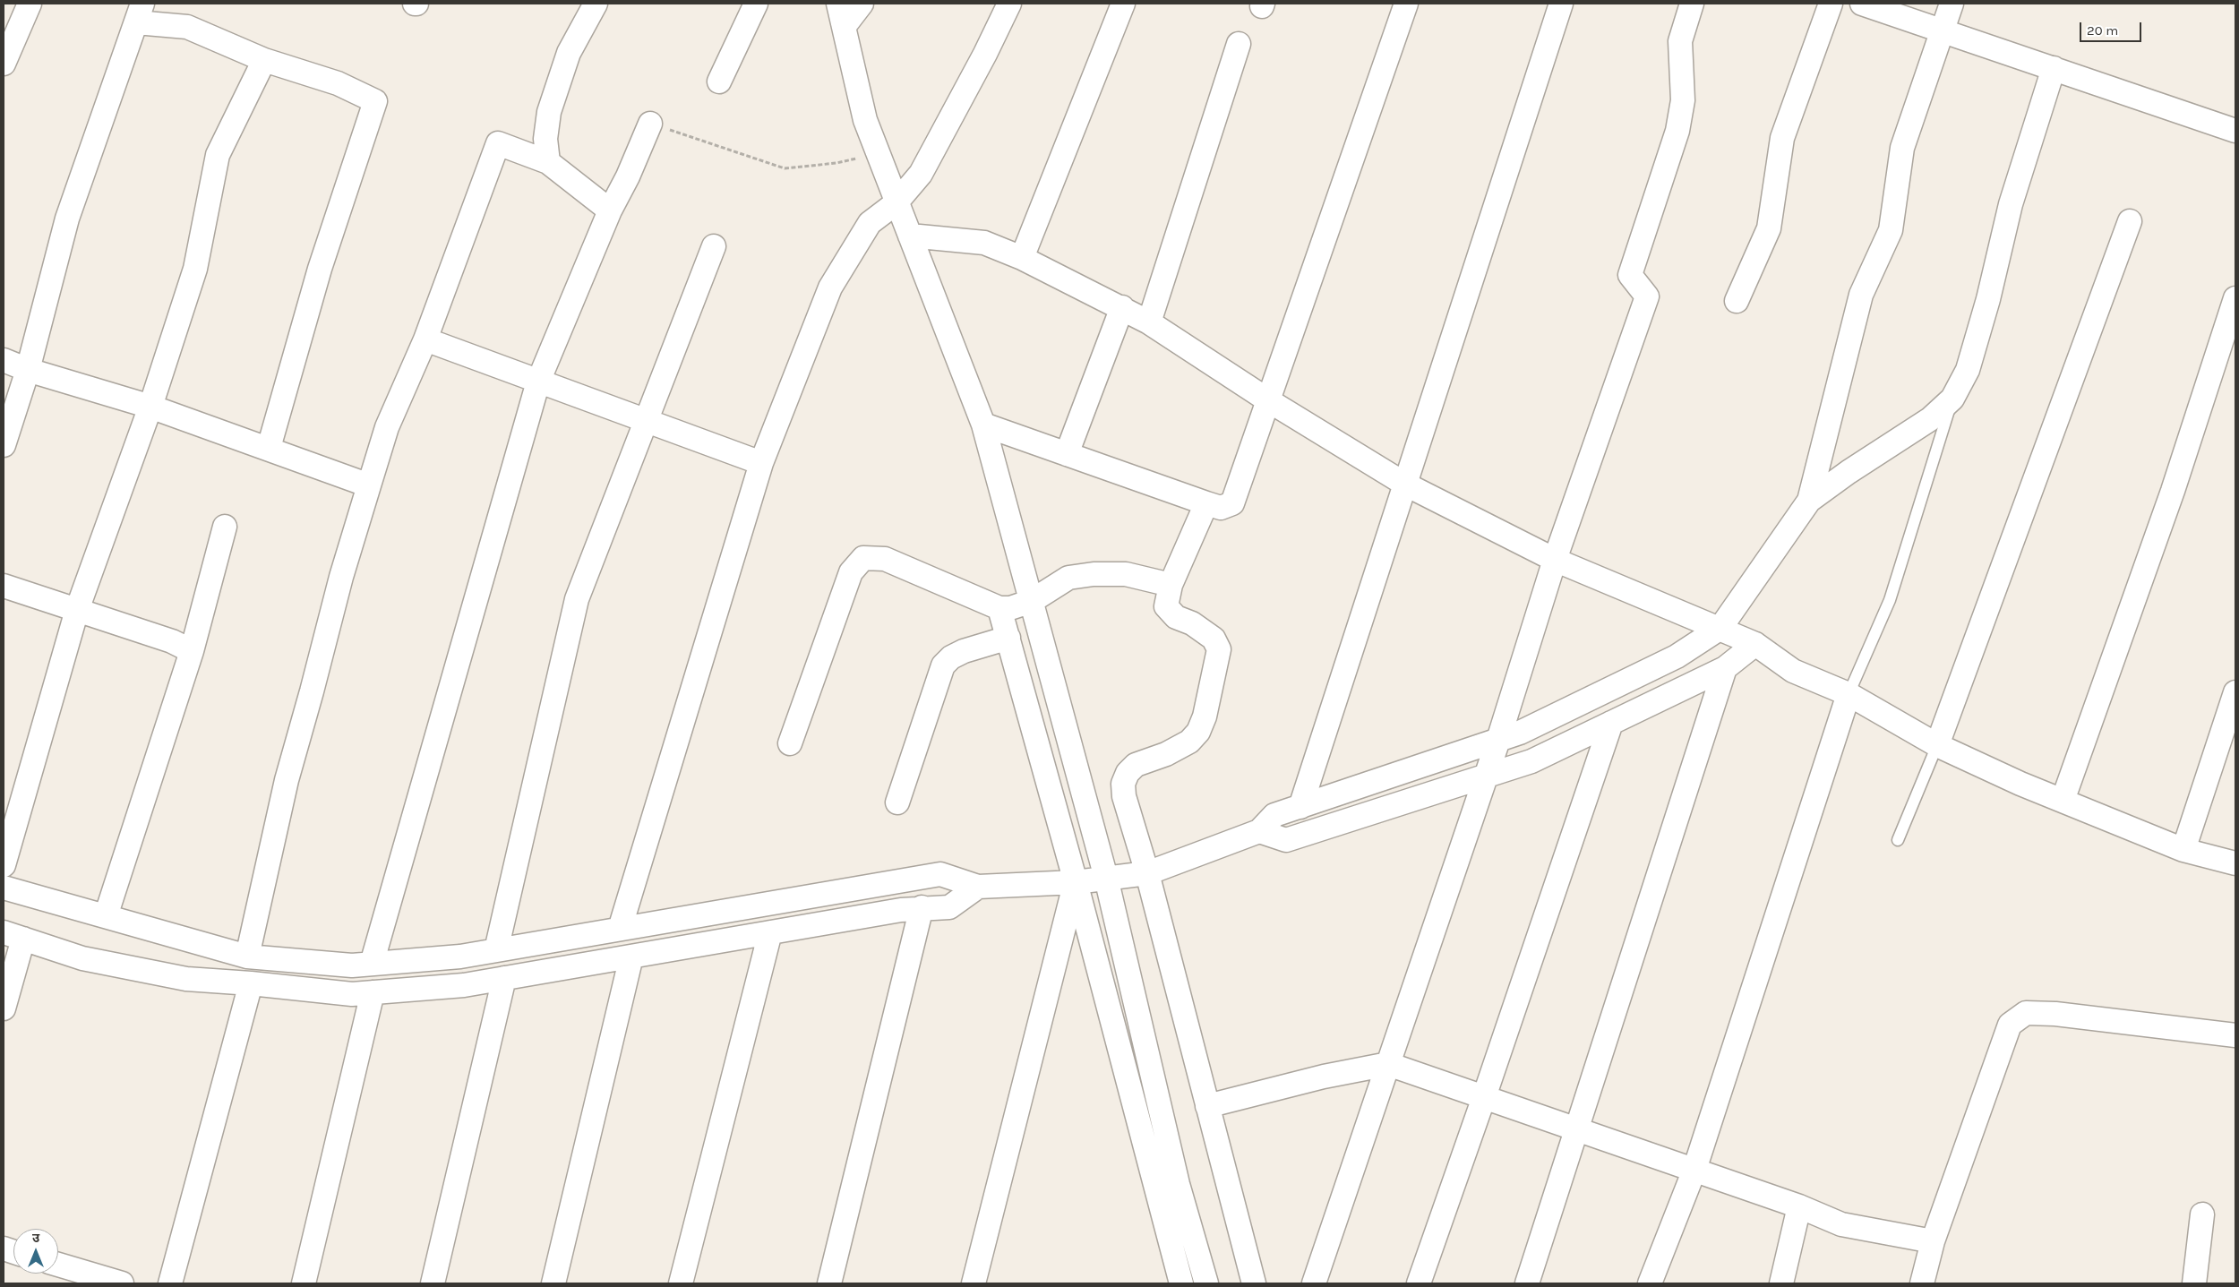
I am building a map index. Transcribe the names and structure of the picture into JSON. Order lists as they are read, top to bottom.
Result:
{
  "scale_bar": "20 m",
  "north": "top"
}
